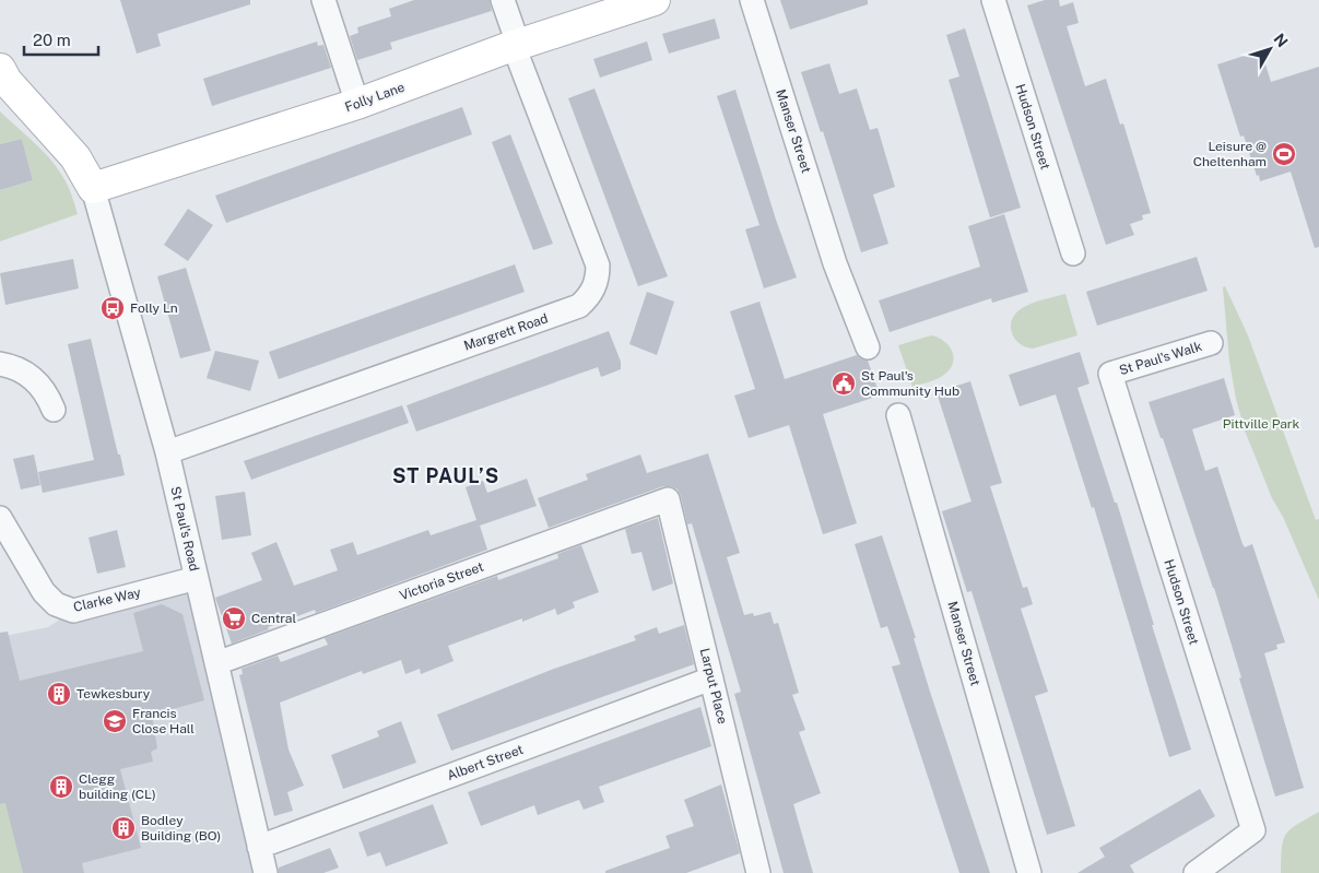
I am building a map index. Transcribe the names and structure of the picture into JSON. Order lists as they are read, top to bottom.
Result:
{
  "streets": {
    "street": [
      "Folly Lane",
      "Hudson Street",
      "Manser Street",
      "Margrett Road",
      "St Paul's Walk",
      "St Paul's Road",
      "Victoria Street",
      "Clarke Way",
      "Larput Place",
      "Albert Street"
    ]
  },
  "crossings": [
    ["Folly Lane", "Margrett Road"],
    ["Folly Lane", "St Paul's Road"],
    ["Hudson Street", "St Paul's Walk"],
    ["Margrett Road", "St Paul's Road"],
    ["St Paul's Road", "Victoria Street"],
    ["St Paul's Road", "Clarke Way"],
    ["St Paul's Road", "Albert Street"],
    ["Victoria Street", "Larput Place"],
    ["Larput Place", "Albert Street"]
  ],
  "districts": ["ST PAUL’S"],
  "parks": ["Pittville Park"],
  "places": {
    "sports": ["Leisure @ Cheltenham"],
    "bus stop": ["Folly Ln"],
    "public building": ["St Paul's Community Hub"],
    "supermarket": ["Central"],
    "building": ["Tewkesbury", "Clegg building (CL)", "Bodley Building (BO)"],
    "school or university": ["Francis Close Hall"]
  },
  "scale_bar": "20 m",
  "north": "top right"
}
